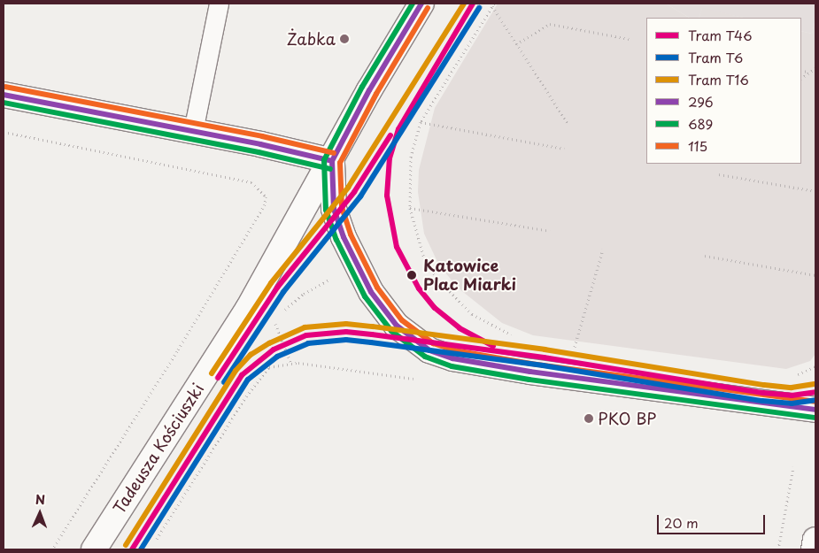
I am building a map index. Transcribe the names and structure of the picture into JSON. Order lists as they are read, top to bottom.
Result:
{
  "streets": {
    "street": ["Tadeusza Kościuszki"]
  },
  "places": ["Żabka", "Katowice Plac Miarki", "PKO BP"],
  "lines": [
    "tram line T46",
    "tram line T16",
    "transit line 296",
    "transit line 689",
    "tram line T6",
    "transit line 115"
  ],
  "legend": [
    "Tram T46",
    "Tram T6",
    "Tram T16",
    "296",
    "689",
    "115"
  ],
  "scale_bar": "20 m",
  "north": "top"
}
